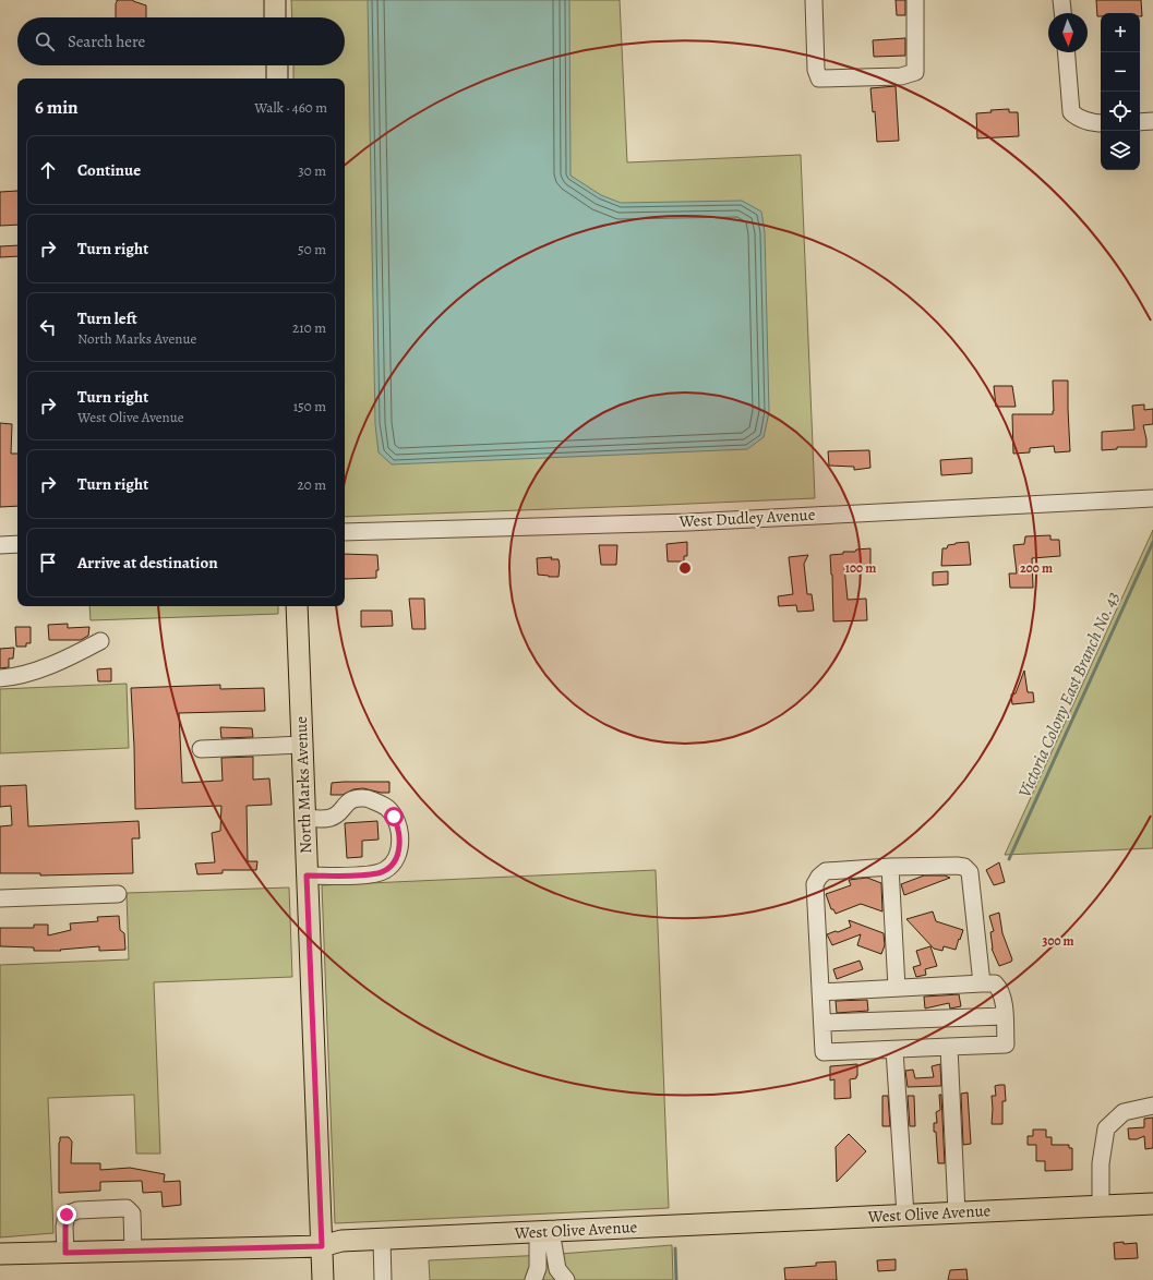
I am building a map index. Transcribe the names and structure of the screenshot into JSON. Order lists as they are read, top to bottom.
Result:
{
  "streets": {
    "main road": ["North Marks Avenue", "West Olive Avenue"],
    "street": ["West Dudley Avenue"]
  },
  "crossings": [
    ["North Marks Avenue", "West Olive Avenue"]
  ],
  "water": ["Victoria Colony East Branch No. 43"],
  "north": "bottom",
  "page": {
    "map_buttons": ["+", "−"],
    "search": "Search here",
    "heading": ["6 min", "Walk · 460 m"],
    "list": [
      ["Continue", "30 m"],
      ["Turn right", "50 m"],
      ["Turn left", "North Marks Avenue", "210 m"],
      ["Turn right", "West Olive Avenue", "150 m"],
      ["Turn right", "20 m"],
      "Arrive at destination"
    ]
  },
  "rings": ["100 m", "200 m", "300 m"]
}
